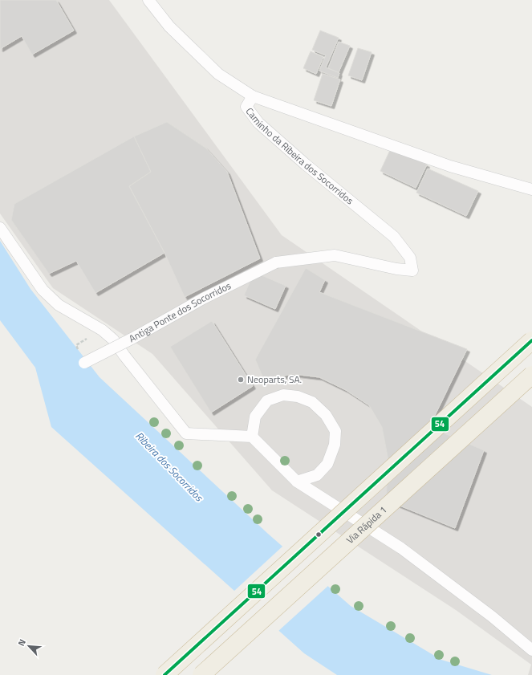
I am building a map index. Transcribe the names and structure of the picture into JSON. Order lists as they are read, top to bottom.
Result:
{
  "streets": {
    "highway": ["Via Rápida 1"],
    "lane": ["Caminho da Ribeira dos Socorridos", "Antiga Ponte dos Socorridos"]
  },
  "crossings": [
    ["Caminho da Ribeira dos Socorridos", "Antiga Ponte dos Socorridos"]
  ],
  "water": ["Ribeira dos Socorridos"],
  "places": ["Neoparts, SA."],
  "lines": ["transit line 54"],
  "north": "top left"
}
